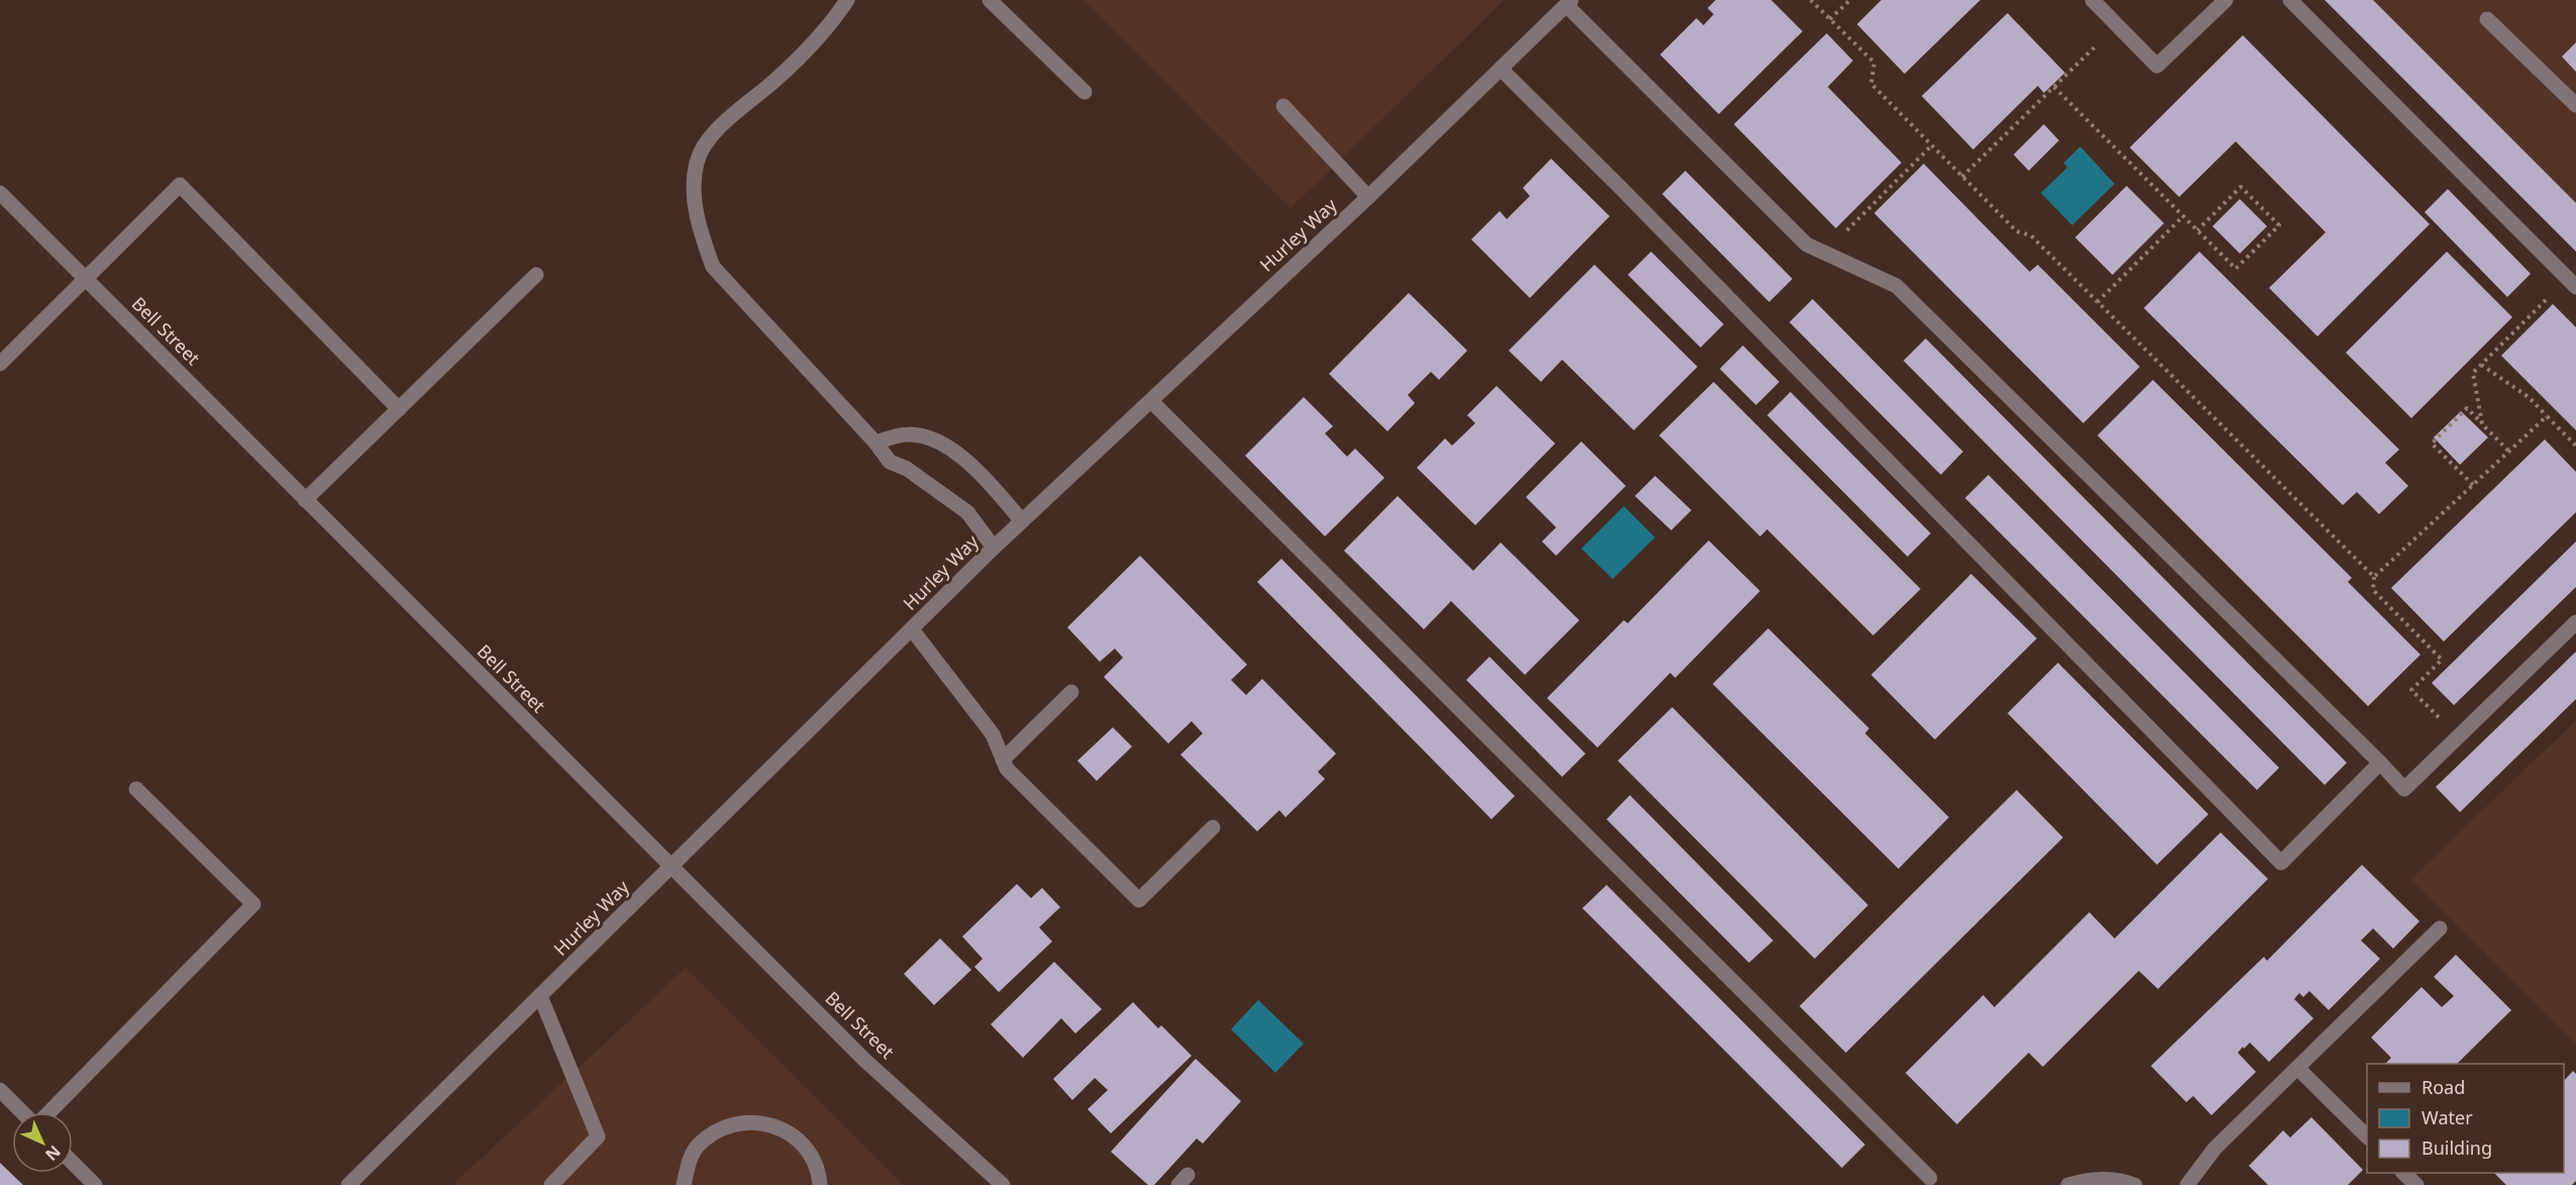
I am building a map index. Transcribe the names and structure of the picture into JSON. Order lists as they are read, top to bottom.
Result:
{
  "streets": {
    "street": ["Hurley Way", "Bell Street"]
  },
  "crossings": [
    ["Hurley Way", "Bell Street"]
  ],
  "legend": ["Road", "Water", "Building"],
  "north": "bottom right"
}
